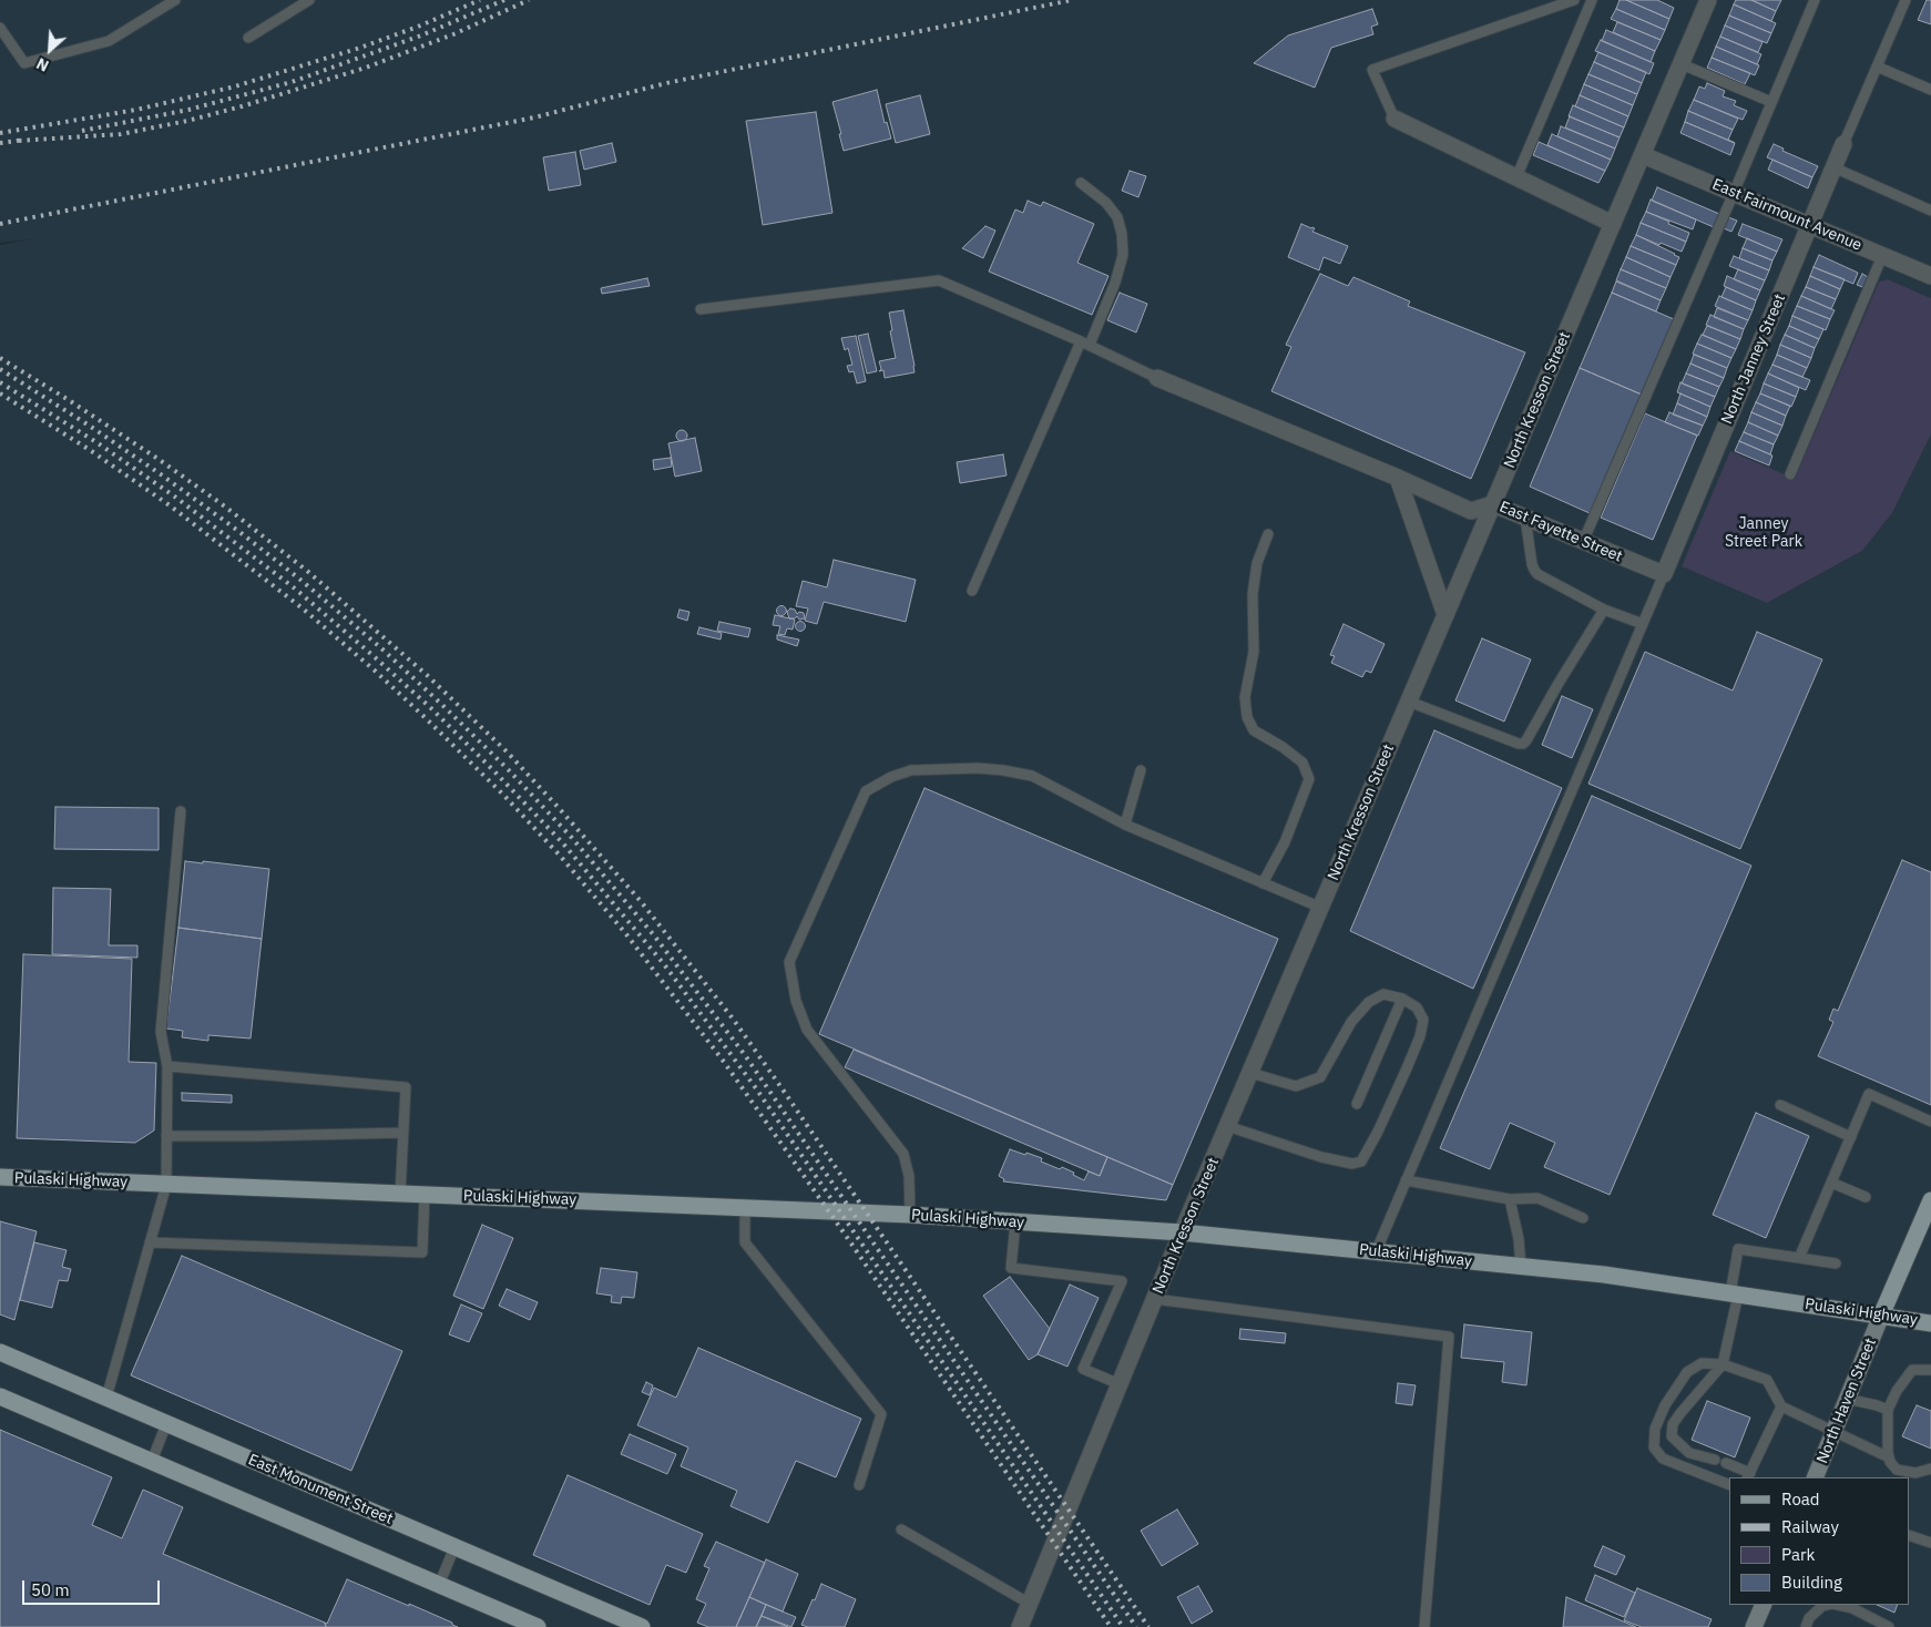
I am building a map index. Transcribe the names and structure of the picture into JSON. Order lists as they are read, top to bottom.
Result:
{
  "streets": {
    "main road": ["Pulaski Highway", "North Haven Street", "East Monument Street"],
    "street": [
      "East Fairmount Avenue",
      "North Janney Street",
      "North Kresson Street",
      "East Fayette Street"
    ]
  },
  "crossings": [
    ["East Fairmount Avenue", "North Janney Street"],
    ["East Fairmount Avenue", "North Kresson Street"],
    ["North Janney Street", "East Fayette Street"],
    ["North Kresson Street", "East Fayette Street"],
    ["North Kresson Street", "Pulaski Highway"],
    ["Pulaski Highway", "North Haven Street"]
  ],
  "parks": ["Janney Street Park"],
  "legend": [
    "Road",
    "Railway",
    "Park",
    "Building"
  ],
  "scale_bar": "50 m",
  "north": "bottom left"
}
